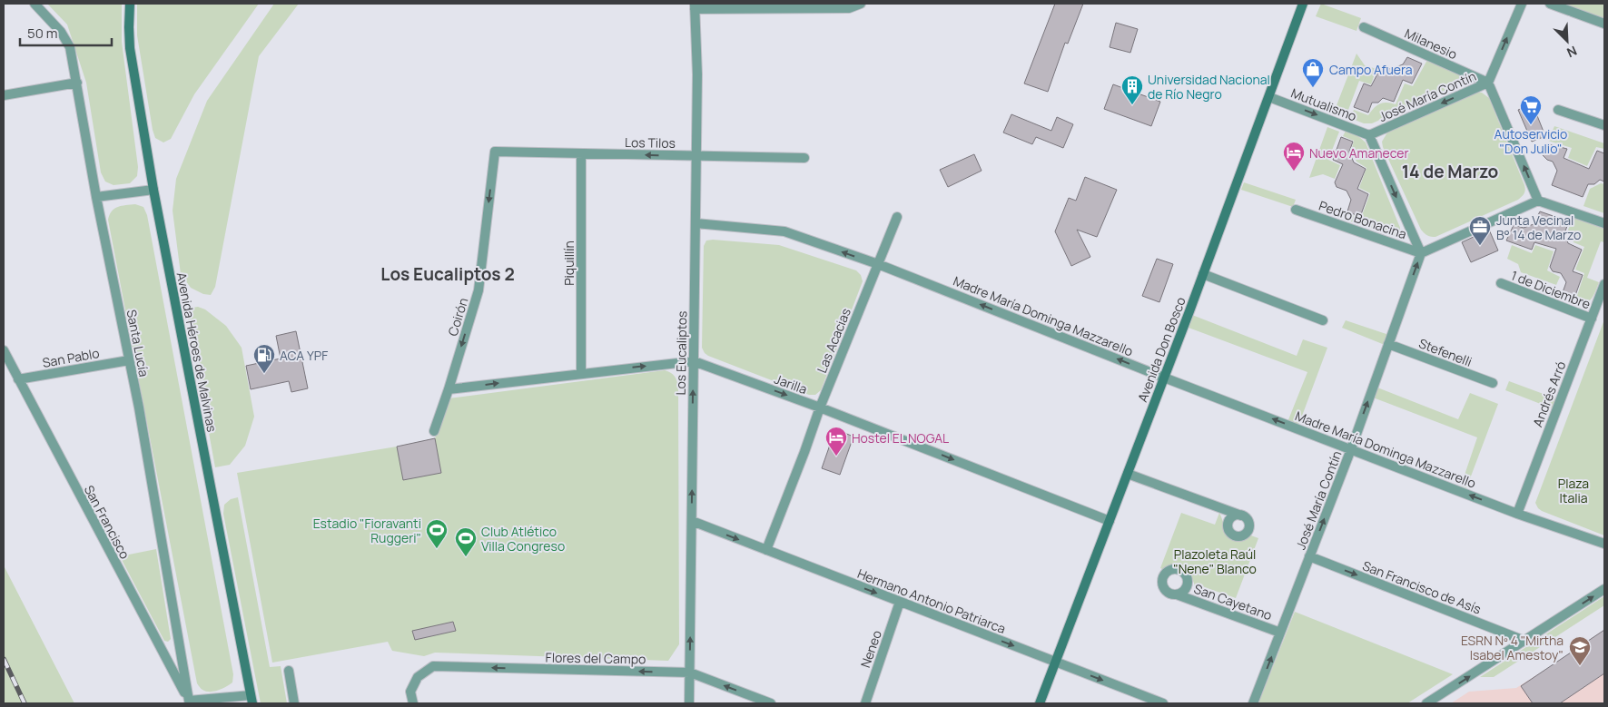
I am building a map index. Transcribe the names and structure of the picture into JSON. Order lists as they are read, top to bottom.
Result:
{
  "streets": {
    "main road": ["Avenida Don Bosco", "Avenida Héroes de Malvinas"],
    "street": [
      "Milanesio",
      "José María Contín",
      "Mutualismo",
      "Los Tilos",
      "Pedro Bonacina",
      "Piquillín",
      "1 de Diciembre",
      "Madre María Dominga Mazzarello",
      "Coirón",
      "Las Acacias",
      "Santa Lucía",
      "Stefenelli",
      "Los Eucaliptos",
      "San Pablo",
      "Jarilla",
      "Andrés Arró",
      "San Francisco",
      "San Francisco de Asís",
      "Hermano Antonio Patriarca",
      "San Cayetano",
      "Neneo",
      "Flores del Campo"
    ]
  },
  "crossings": [
    ["Milanesio", "José María Contín"],
    ["José María Contín", "Mutualismo"],
    ["José María Contín", "Pedro Bonacina"],
    ["José María Contín", "Madre María Dominga Mazzarello"],
    ["José María Contín", "Stefenelli"],
    ["José María Contín", "San Francisco de Asís"],
    ["José María Contín", "San Cayetano"],
    ["Mutualismo", "Avenida Don Bosco"],
    ["Los Tilos", "Piquillín"],
    ["Los Tilos", "Coirón"],
    ["Los Tilos", "Los Eucaliptos"],
    ["Piquillín", "Jarilla"],
    ["1 de Diciembre", "Andrés Arró"],
    ["Madre María Dominga Mazzarello", "Las Acacias"],
    ["Madre María Dominga Mazzarello", "Avenida Don Bosco"],
    ["Madre María Dominga Mazzarello", "Los Eucaliptos"],
    ["Madre María Dominga Mazzarello", "Andrés Arró"],
    ["Coirón", "Jarilla"],
    ["Las Acacias", "Jarilla"],
    ["Las Acacias", "Hermano Antonio Patriarca"],
    ["Santa Lucía", "San Pablo"],
    ["Santa Lucía", "San Francisco"],
    ["Avenida Don Bosco", "Jarilla"],
    ["Avenida Don Bosco", "Hermano Antonio Patriarca"],
    ["Los Eucaliptos", "Jarilla"],
    ["Los Eucaliptos", "Hermano Antonio Patriarca"],
    ["Los Eucaliptos", "Flores del Campo"],
    ["San Pablo", "San Francisco"],
    ["Hermano Antonio Patriarca", "Neneo"]
  ],
  "one_way": [
    "Mutualismo",
    "Los Tilos",
    "Madre María Dominga Mazzarello",
    "Coirón",
    "Los Eucaliptos",
    "Jarilla",
    "San Francisco de Asís",
    "Hermano Antonio Patriarca",
    "Flores del Campo"
  ],
  "districts": ["14 de Marzo", "Los Eucaliptos 2"],
  "parks": ["Plaza Italia", "Plazoleta Raúl \"Nene\" Blanco"],
  "places": {
    "shop": ["Campo Afuera"],
    "building": ["Universidad Nacional de Río Negro"],
    "supermarket": ["Autoservicio \"Don Julio\""],
    "hotel": ["Nuevo Amanecer", "Hostel EL NOGAL"],
    "office": ["Junta Vecinal B° 14 de Marzo"],
    "fuel station": ["ACA YPF"],
    "sports": ["Estadio \"Fioravanti Ruggeri\"", "Club Atlético Villa Congreso"],
    "school or university": ["ESRN Nº 4 \"Mirtha Isabel Amestoy\""]
  },
  "scale_bar": "50 m",
  "north": "bottom right"
}
